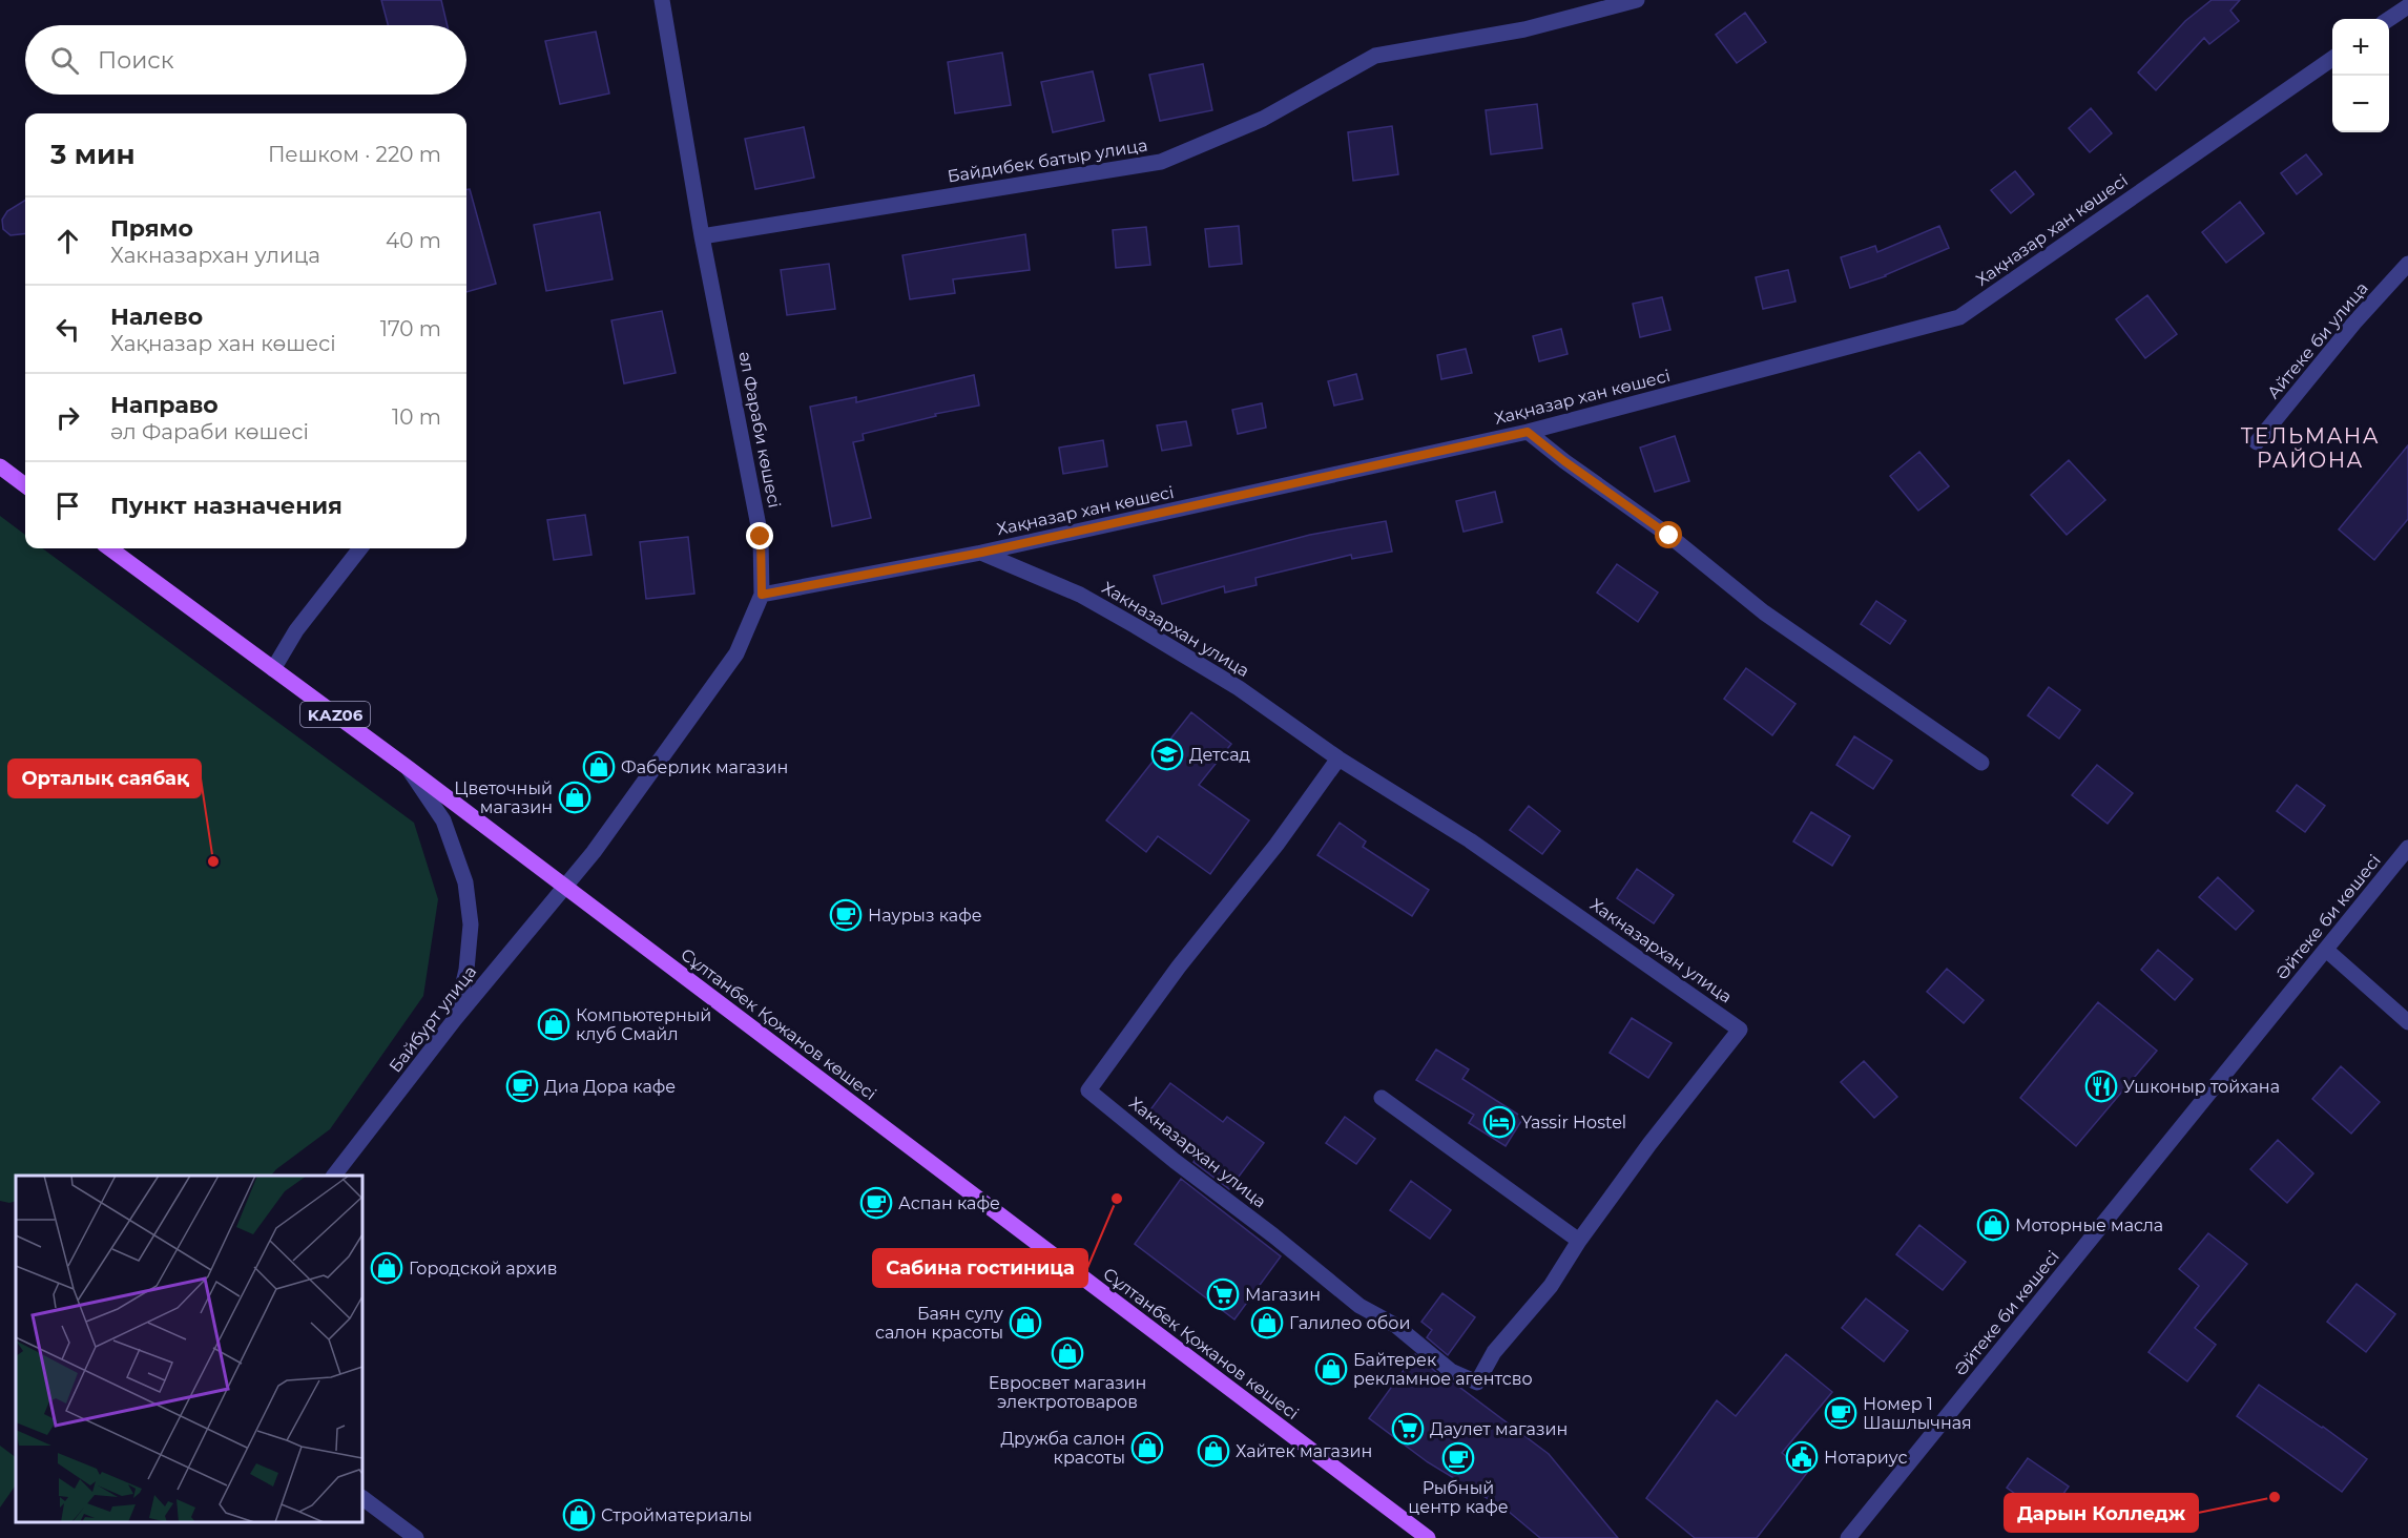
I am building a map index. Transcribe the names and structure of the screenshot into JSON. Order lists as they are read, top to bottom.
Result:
{
  "streets": {
    "main road": ["KАZ06", "Сұлтанбек Қожанов көшесі"],
    "street": [
      "Байдибек батыр улица",
      "Хақназар хан көшесі",
      "Айтеке би улица",
      "әл Фараби көшесі",
      "Хакназархан улица",
      "Әйтеке би көшесі",
      "Байбурт улица"
    ]
  },
  "crossings": [
    ["Байдибек батыр улица", "әл Фараби көшесі"],
    ["Хақназар хан көшесі", "әл Фараби көшесі"],
    ["Хақназар хан көшесі", "Хакназархан улица"],
    ["әл Фараби көшесі", "Байбурт улица"],
    ["әл Фараби көшесі", "Сұлтанбек Қожанов көшесі"],
    ["Байбурт улица", "Сұлтанбек Қожанов көшесі"]
  ],
  "districts": ["ТЕЛЬМАНА РАЙОНА"],
  "places": {
    "school or university": ["Детсад"],
    "shop": [
      "Фаберлик магазин",
      "Цветочный магазин",
      "Компьютерный клуб Смайл",
      "Моторные масла",
      "Городской архив",
      "Баян сулу салон красоты",
      "Галилео обои",
      "Евросвет магазин электротоваров",
      "Байтерек рекламное агентсво",
      "Дружба салон красоты",
      "Хайтек магазин",
      "Стройматериалы"
    ],
    "other": ["Орталық саябақ", "Сабина гостиница", "Дарын Колледж"],
    "cafe": [
      "Наурыз кафе",
      "Диа Дора кафе",
      "Аспан кафе",
      "Номер 1 Шашлычная",
      "Рыбный центр кафе"
    ],
    "restaurant": ["Ушконыр тойхана"],
    "hotel": ["Yassir Hostel"],
    "supermarket": ["Магазин", "Даулет магазин"],
    "public building": ["Нотариус"]
  },
  "page": {
    "map_buttons": ["+", "−"],
    "search": "Поиск",
    "heading": ["3 мин", "Пешком · 220 m"],
    "list": [
      ["Прямо", "Хакназархан улица", "40 m"],
      ["Налево", "Хақназар хан көшесі", "170 m"],
      ["Направо", "әл Фараби көшесі", "10 m"],
      "Пункт назначения"
    ]
  }
}
